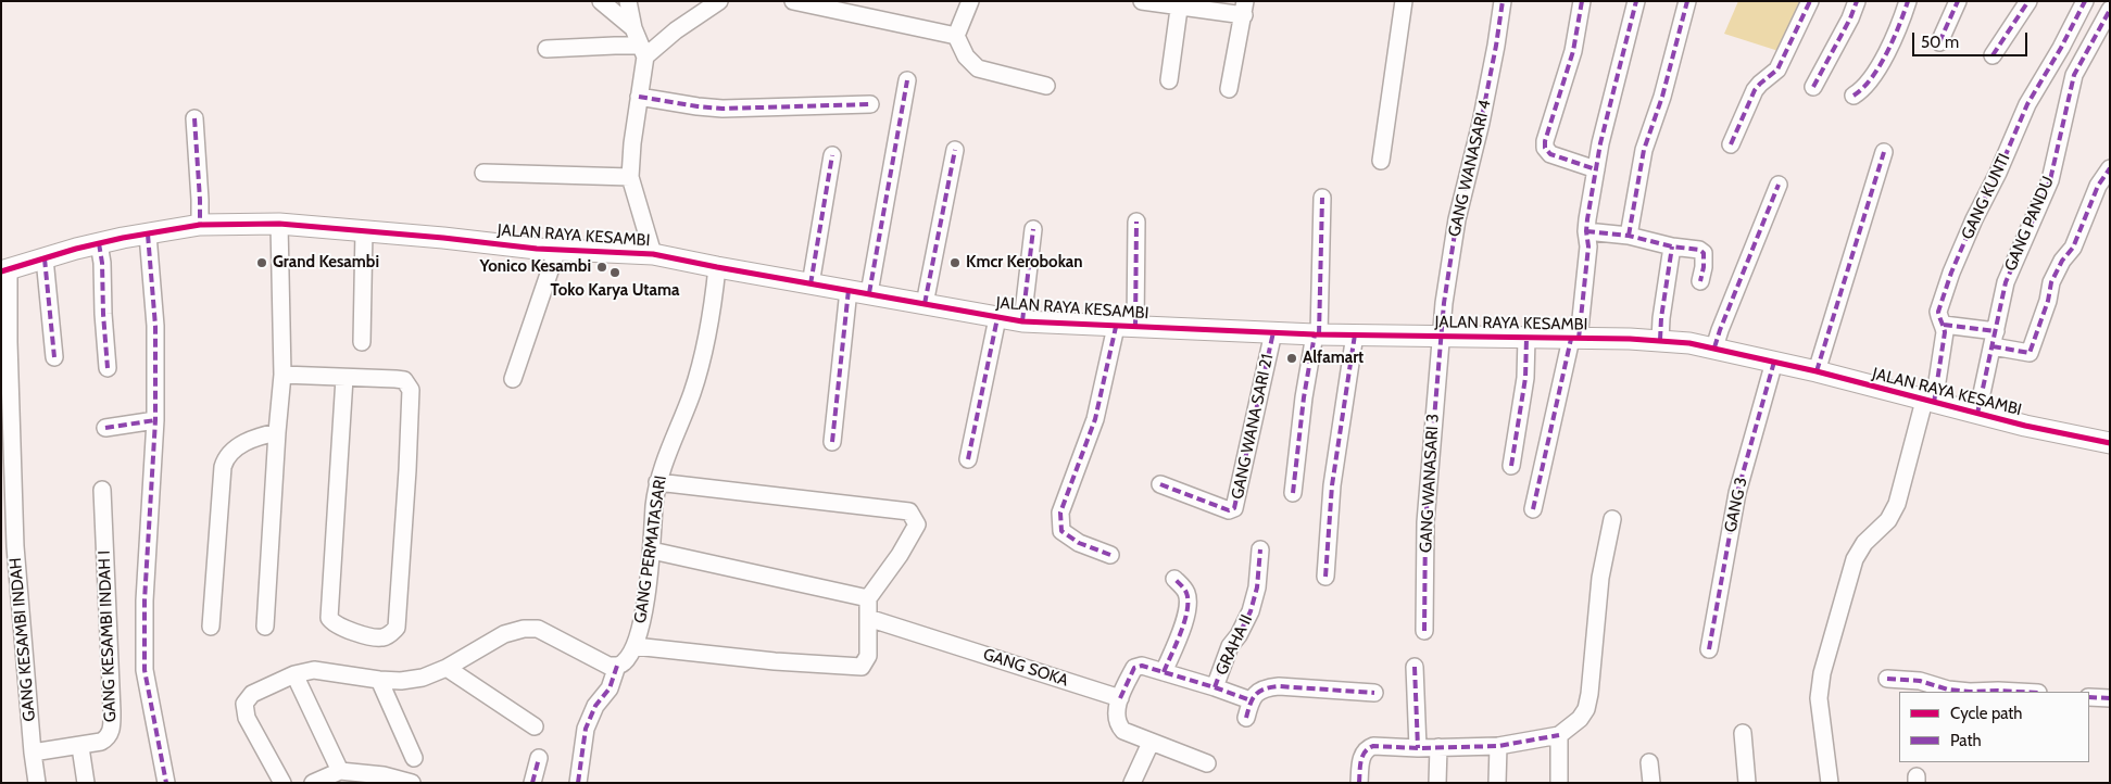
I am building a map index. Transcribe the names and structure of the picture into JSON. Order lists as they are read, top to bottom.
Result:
{
  "streets": {
    "street": [
      "GANG WANASARI 4",
      "GANG KUNTI",
      "GANG PANDU",
      "JALAN RAYA KESAMBI",
      "GANG WANA SARI 21",
      "GANG WANASARI 3",
      "GANG 3",
      "GANG PERMATASARI",
      "GANG KESAMBI INDAH I",
      "GANG KESAMBI INDAH",
      "GRAHA II",
      "GANG SOKA"
    ]
  },
  "crossings": [
    ["GANG WANASARI 4", "JALAN RAYA KESAMBI"],
    ["GANG WANASARI 4", "GANG WANASARI 3"],
    ["GANG KUNTI", "JALAN RAYA KESAMBI"],
    ["GANG PANDU", "JALAN RAYA KESAMBI"],
    ["JALAN RAYA KESAMBI", "GANG WANA SARI 21"],
    ["JALAN RAYA KESAMBI", "GANG WANASARI 3"],
    ["JALAN RAYA KESAMBI", "GANG 3"],
    ["JALAN RAYA KESAMBI", "GANG PERMATASARI"],
    ["JALAN RAYA KESAMBI", "GANG KESAMBI INDAH"],
    ["GANG KESAMBI INDAH I", "GANG KESAMBI INDAH"],
    ["GRAHA II", "GANG SOKA"]
  ],
  "places": [
    "Grand Kesambi",
    "Kmcr Kerobokan",
    "Yonico Kesambi",
    "Toko Karya Utama",
    "Alfamart"
  ],
  "legend": ["Cycle path", "Path"],
  "scale_bar": "50 m"
}
